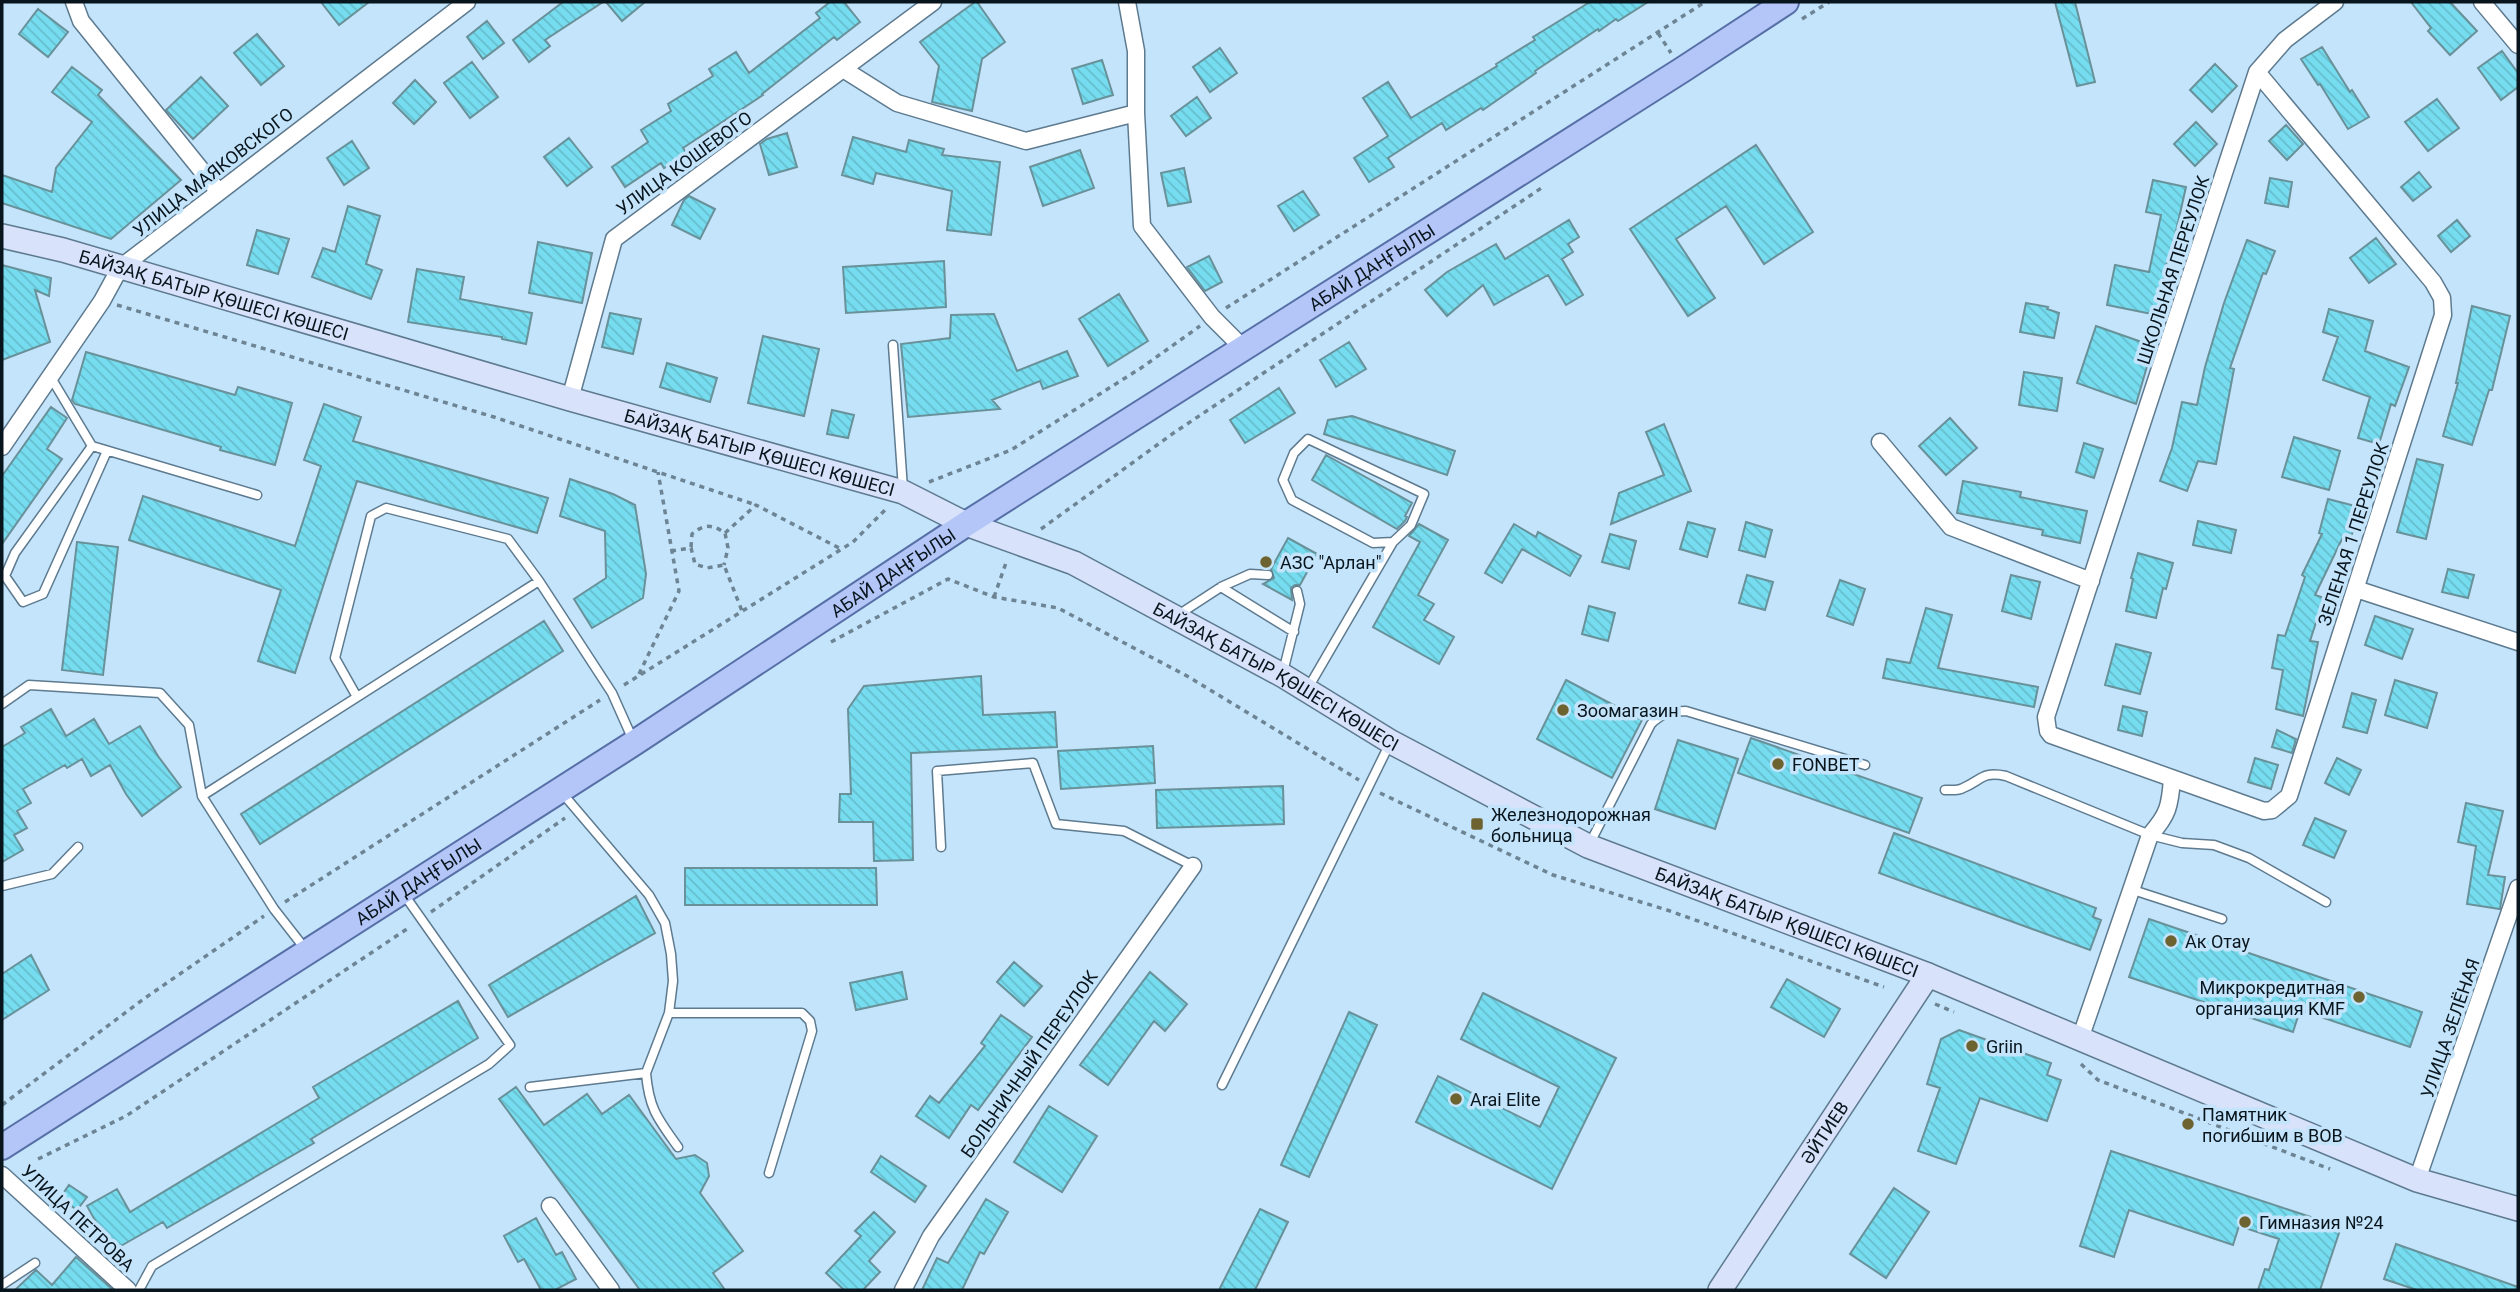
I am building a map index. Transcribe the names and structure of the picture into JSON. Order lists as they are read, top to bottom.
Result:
{
  "streets": {
    "main road": ["АБАЙ ДАҢҒЫЛЫ", "БАЙЗАҚ БАТЫР ҚӨШЕСІ КӨШЕСІ", "ӘЙТИЕВ"],
    "street": [
      "УЛИЦА КОШЕВОГО",
      "УЛИЦА МАЯКОВСКОГО",
      "ШКОЛЬНАЯ ПЕРЕУЛОК",
      "ЗЕЛЕНАЯ 1 ПЕРЕУЛОК",
      "УЛИЦА ЗЕЛЁНАЯ",
      "БОЛЬНИЧНЫЙ ПЕРЕУЛОК",
      "УЛИЦА ПЕТРОВА"
    ]
  },
  "crossings": [
    ["УЛИЦА КОШЕВОГО", "БАЙЗАҚ БАТЫР ҚӨШЕСІ КӨШЕСІ"],
    ["УЛИЦА МАЯКОВСКОГО", "БАЙЗАҚ БАТЫР ҚӨШЕСІ КӨШЕСІ"],
    ["АБАЙ ДАҢҒЫЛЫ", "БАЙЗАҚ БАТЫР ҚӨШЕСІ КӨШЕСІ"],
    ["ШКОЛЬНАЯ ПЕРЕУЛОК", "ЗЕЛЕНАЯ 1 ПЕРЕУЛОК"],
    ["БАЙЗАҚ БАТЫР ҚӨШЕСІ КӨШЕСІ", "УЛИЦА ЗЕЛЁНАЯ"],
    ["БАЙЗАҚ БАТЫР ҚӨШЕСІ КӨШЕСІ", "ӘЙТИЕВ"]
  ],
  "places": {
    "other": [
      "АЗС \"Арлан\"",
      "Зоомагазин",
      "FONBET",
      "Ак Отау",
      "Микрокредитная организация KMF",
      "Griin",
      "Arai Elite",
      "Памятник погибшим в ВОВ",
      "Гимназия №24"
    ],
    "transit": ["Железнодорожная больница"]
  }
}
